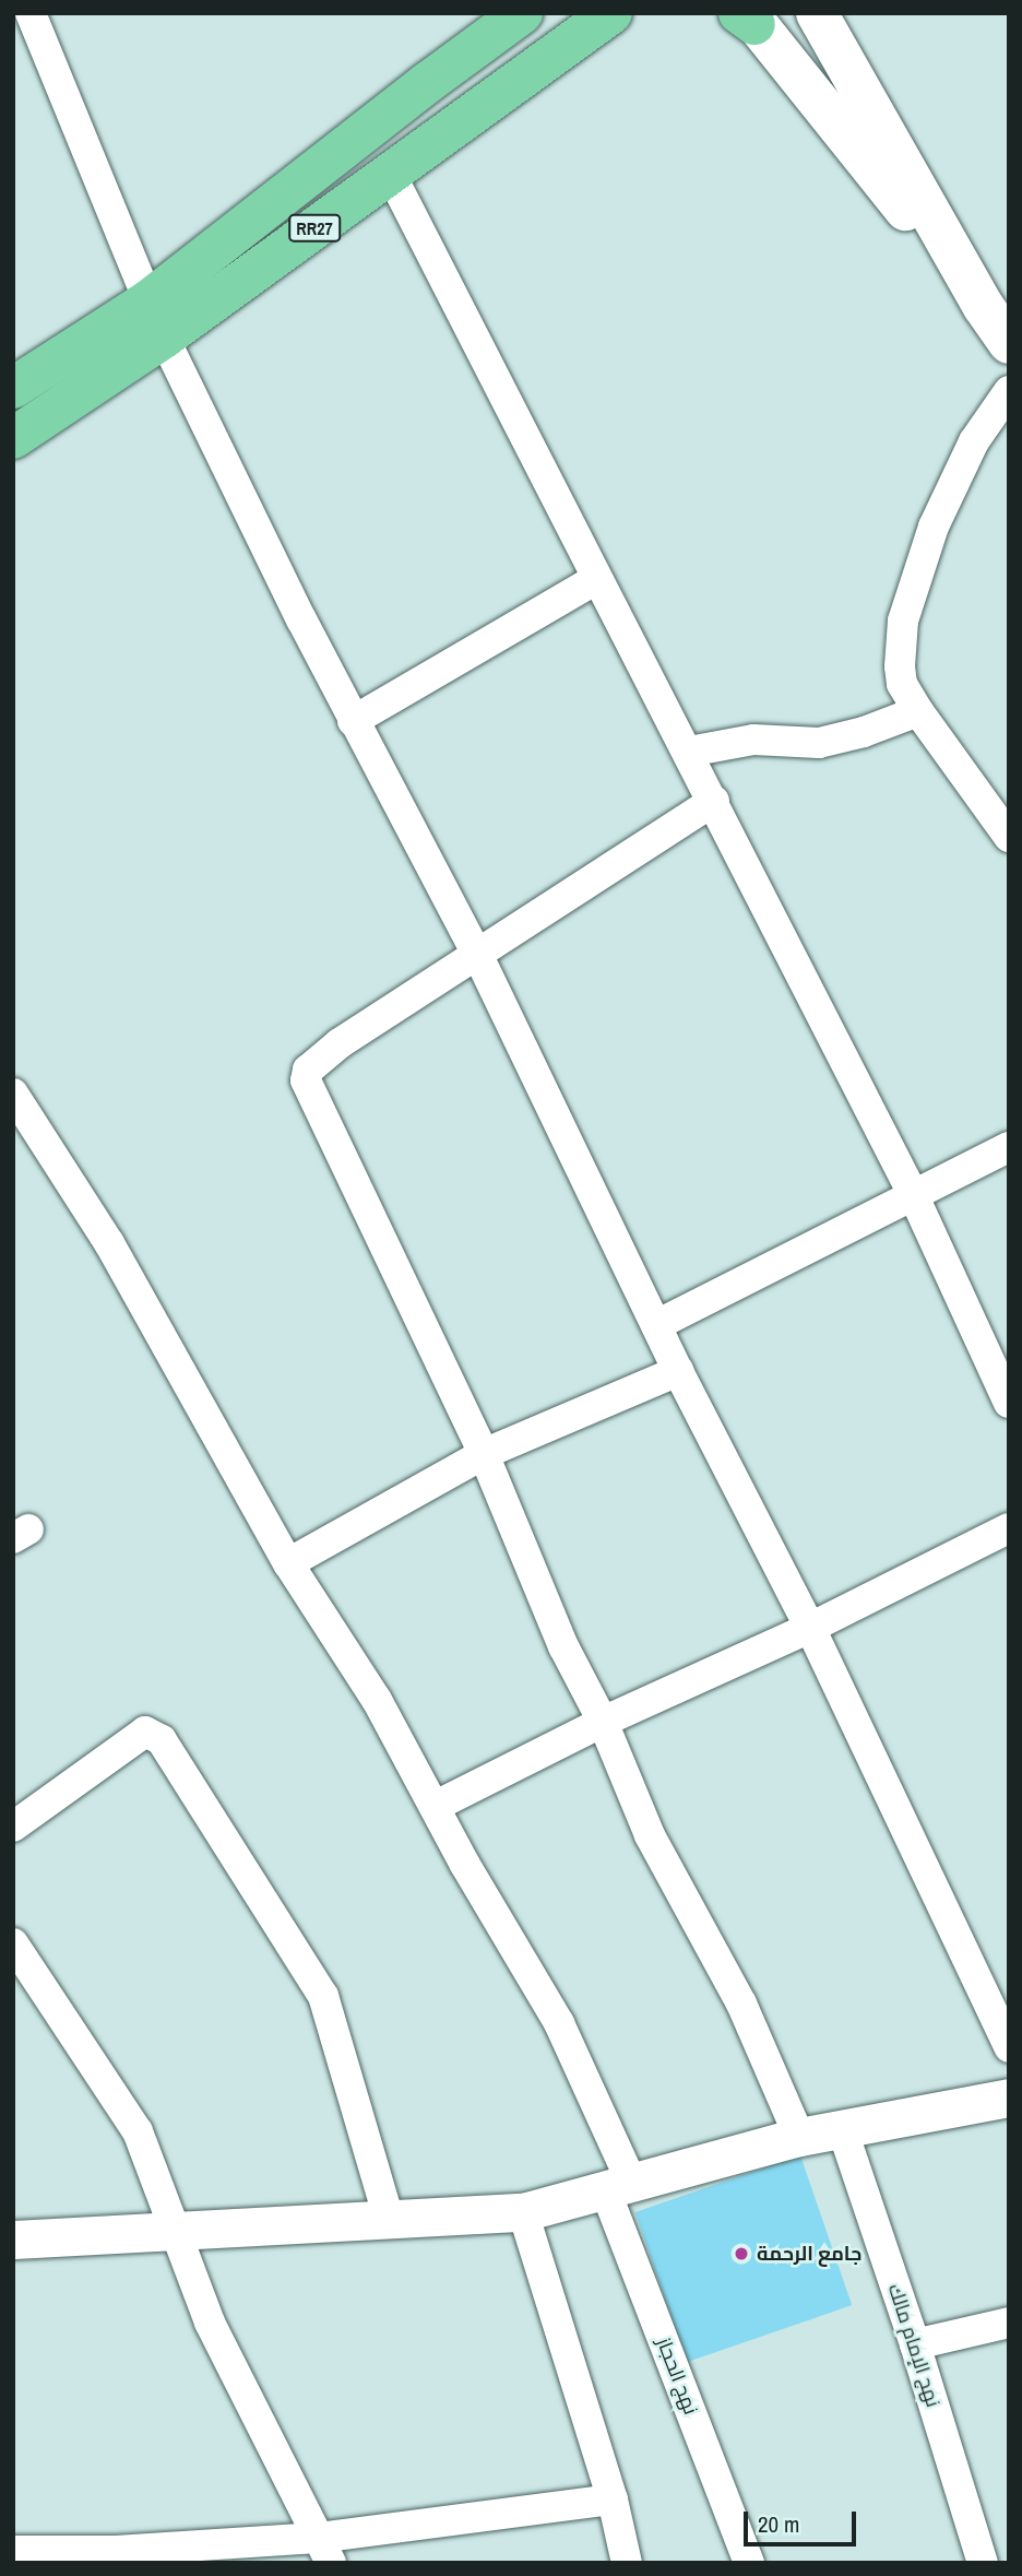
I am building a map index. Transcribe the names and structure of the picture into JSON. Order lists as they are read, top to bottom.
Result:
{
  "streets": {
    "highway": ["RR27"],
    "street": ["نهج الإمام مالك", "نهج الحجاز"]
  },
  "places": ["جامع الرحمة"],
  "scale_bar": "20 m"
}
